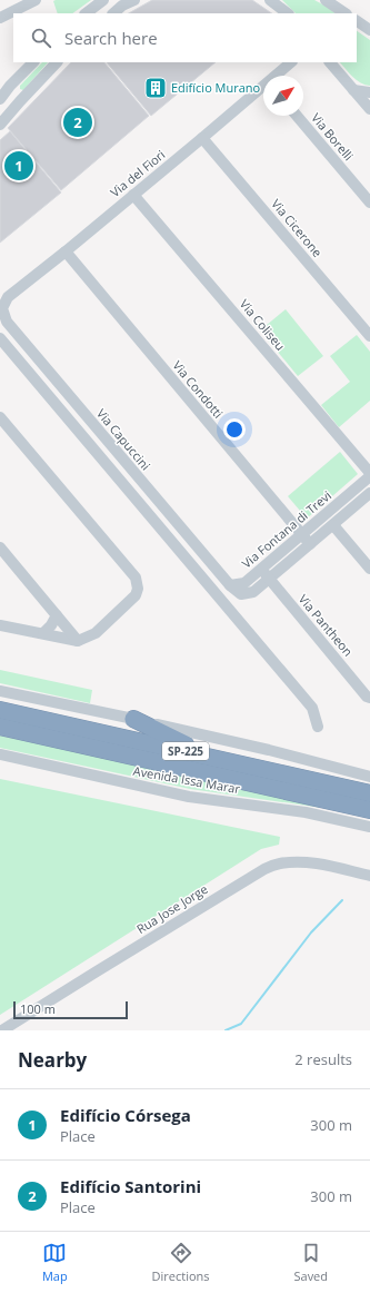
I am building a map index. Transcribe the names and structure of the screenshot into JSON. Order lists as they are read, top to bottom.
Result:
{
  "streets": {
    "highway": ["SP-225"],
    "street": [
      "Via Borelli",
      "Via del Fiori",
      "Via Cicerone",
      "Via Coliseu",
      "Via Condotti",
      "Via Capuccini",
      "Via Fontana di Trevi",
      "Via Pantheon",
      "Avenida Issa Marar",
      "Rua Jose Jorge"
    ]
  },
  "crossings": [
    ["Via del Fiori", "Via Cicerone"],
    ["Via del Fiori", "Via Coliseu"],
    ["Via del Fiori", "Via Condotti"],
    ["Via del Fiori", "Via Capuccini"],
    ["Via Coliseu", "Via Fontana di Trevi"],
    ["Via Condotti", "Via Fontana di Trevi"],
    ["Via Capuccini", "Via Fontana di Trevi"],
    ["Via Fontana di Trevi", "Via Pantheon"]
  ],
  "places": {
    "building": ["Edifício Murano"]
  },
  "scale_bar": "100 m",
  "north": "top right",
  "page": {
    "search": "Search here",
    "pins": ["2", "1"],
    "scale": "100 m",
    "heading": ["Nearby", "2 results"],
    "list": [
      {
        "mark": "1",
        "name": "Edifício Córsega",
        "note": "Place",
        "value": "300 m"
      },
      {
        "mark": "2",
        "name": "Edifício Santorini",
        "note": "Place",
        "value": "300 m"
      }
    ],
    "nav": ["Map", "Directions", "Saved"]
  }
}
